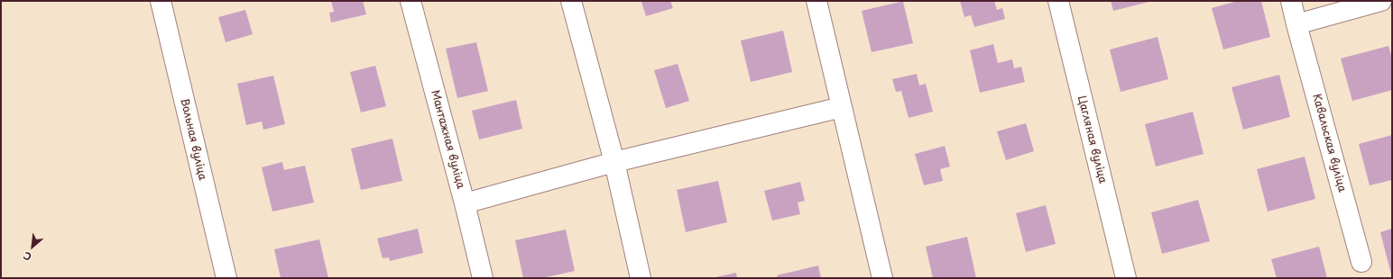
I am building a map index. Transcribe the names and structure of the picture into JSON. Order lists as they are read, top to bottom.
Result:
{
  "streets": {
    "street": [
      "Вольная вуліца",
      "Мантажная вуліца",
      "Цагляная вуліца",
      "Кавальская вуліца"
    ]
  },
  "north": "bottom left"
}
